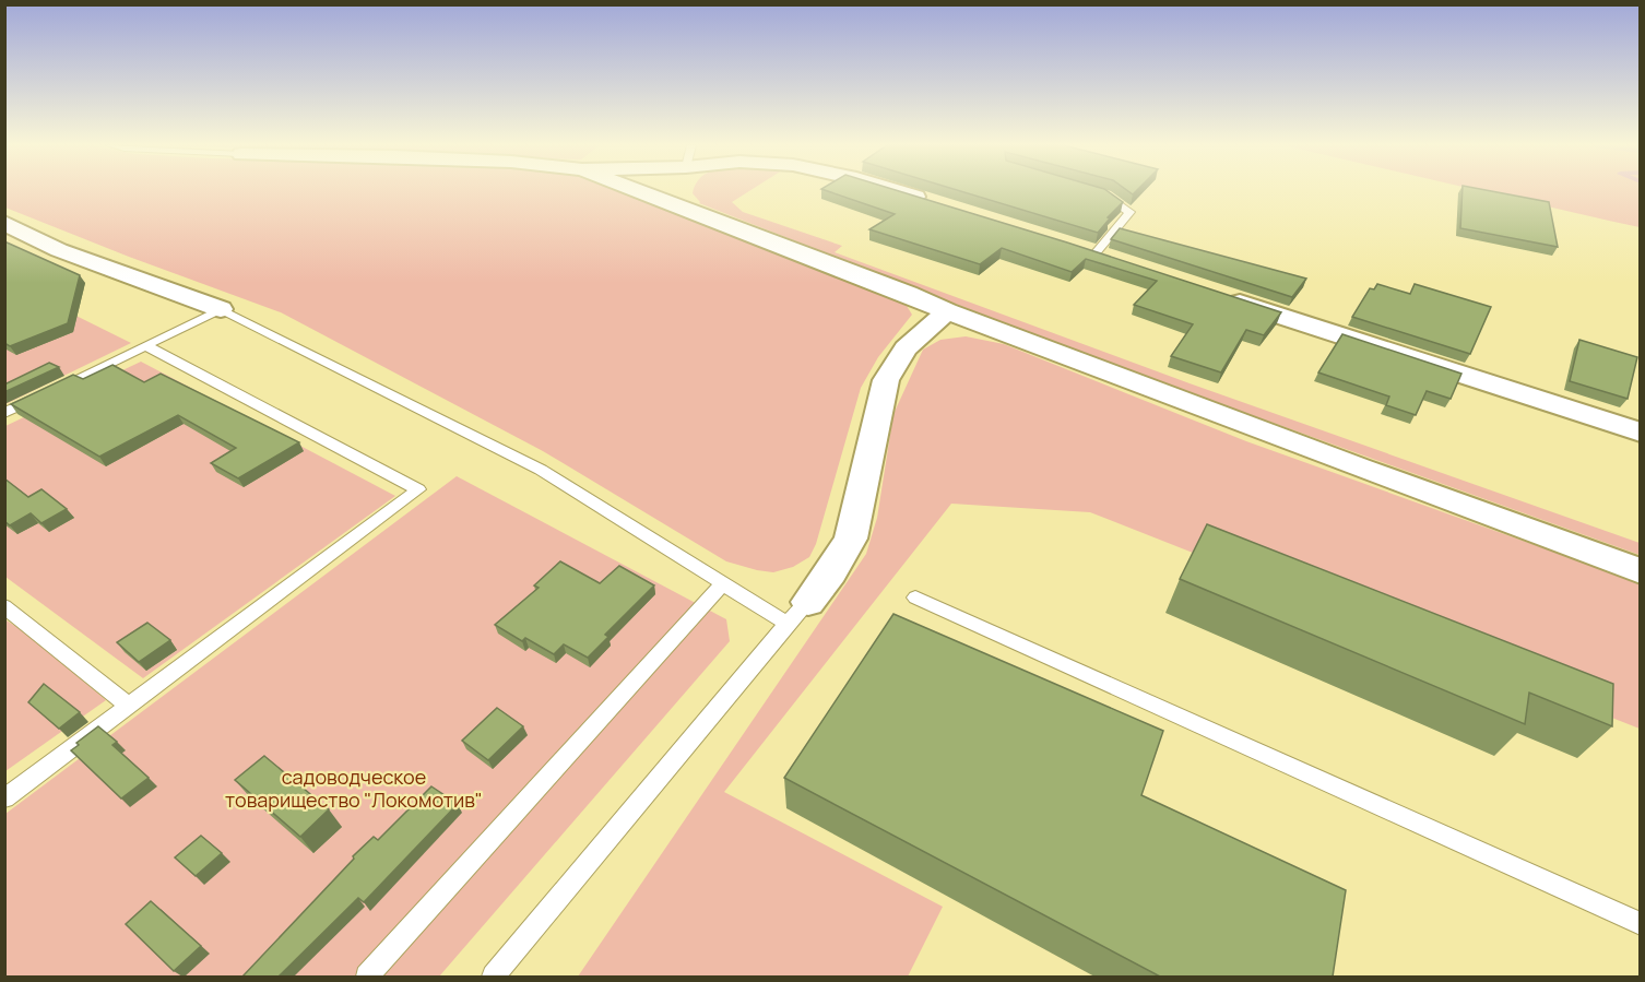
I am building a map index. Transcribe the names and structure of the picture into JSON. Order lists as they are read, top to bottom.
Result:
{
  "parks": ["садоводческое товарищество \"Локомотив\""]
}
